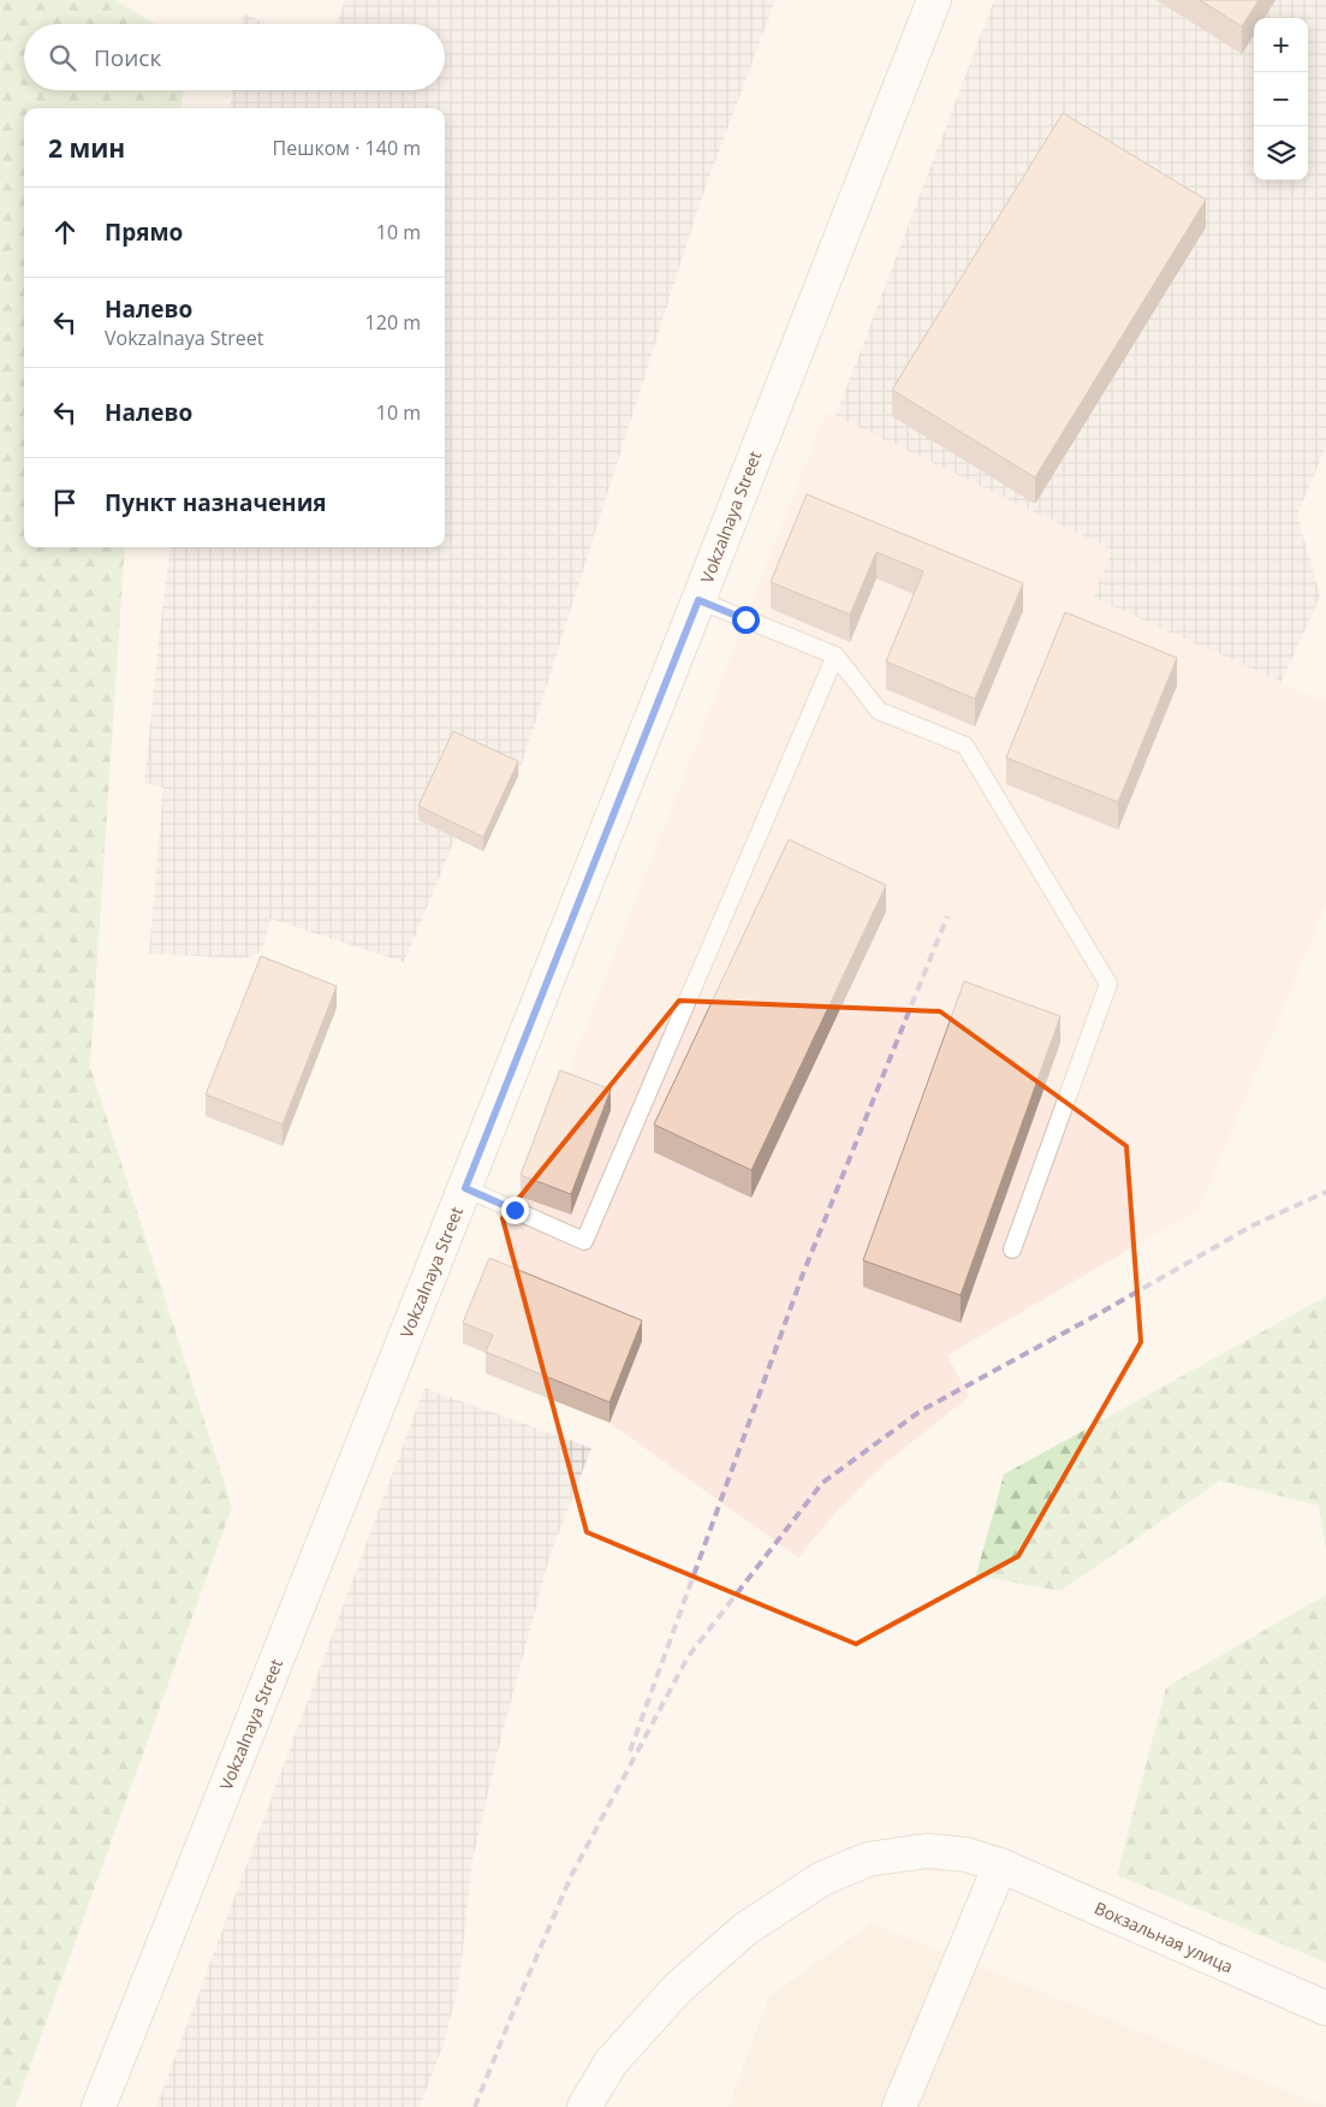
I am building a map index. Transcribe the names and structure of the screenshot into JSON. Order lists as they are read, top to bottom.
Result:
{
  "streets": {
    "street": ["Vokzalnaya Street", "Вокзальная улица"]
  },
  "page": {
    "map_buttons": ["+", "−"],
    "search": "Поиск",
    "heading": ["2 мин", "Пешком · 140 m"],
    "list": [
      ["Прямо", "10 m"],
      ["Налево", "Vokzalnaya Street", "120 m"],
      ["Налево", "10 m"],
      "Пункт назначения"
    ]
  }
}
